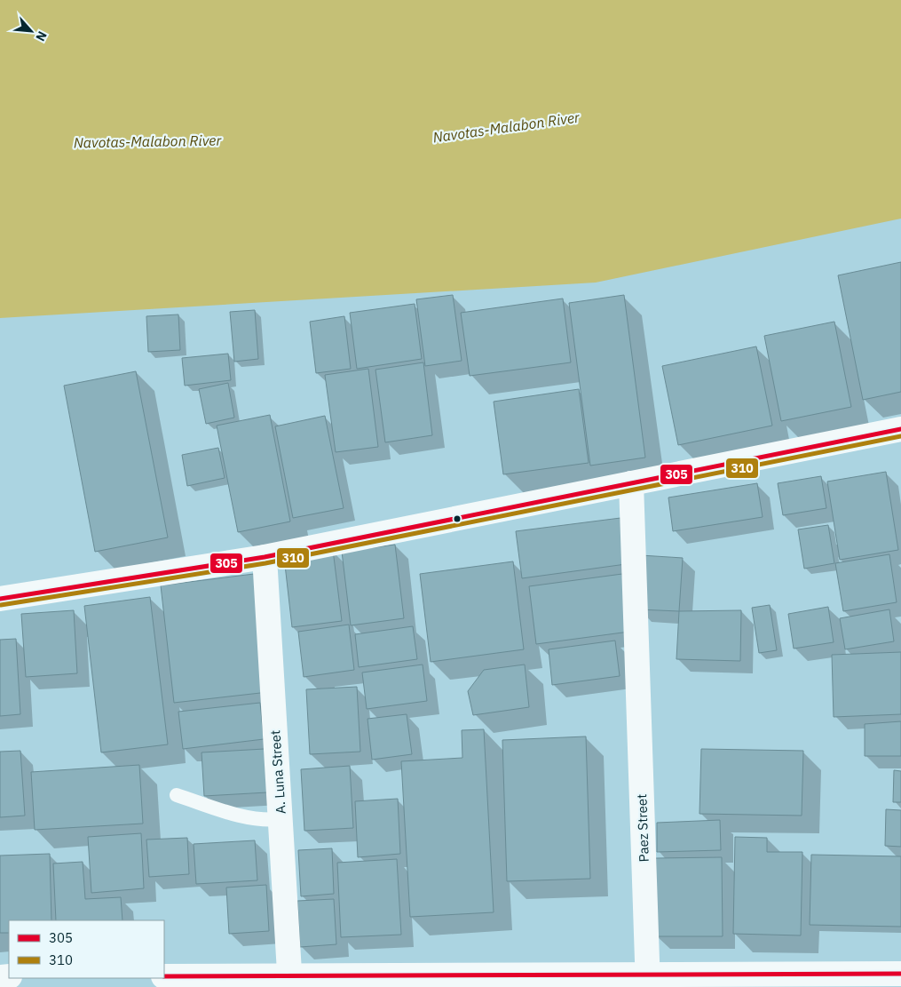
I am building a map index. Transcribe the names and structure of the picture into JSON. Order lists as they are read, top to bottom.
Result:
{
  "streets": {
    "main road": ["A. Luna Street", "Paez Street"]
  },
  "water": ["Navotas-Malabon River"],
  "lines": ["transit line 305", "transit line 310"],
  "legend": ["305", "310"],
  "north": "bottom right"
}
